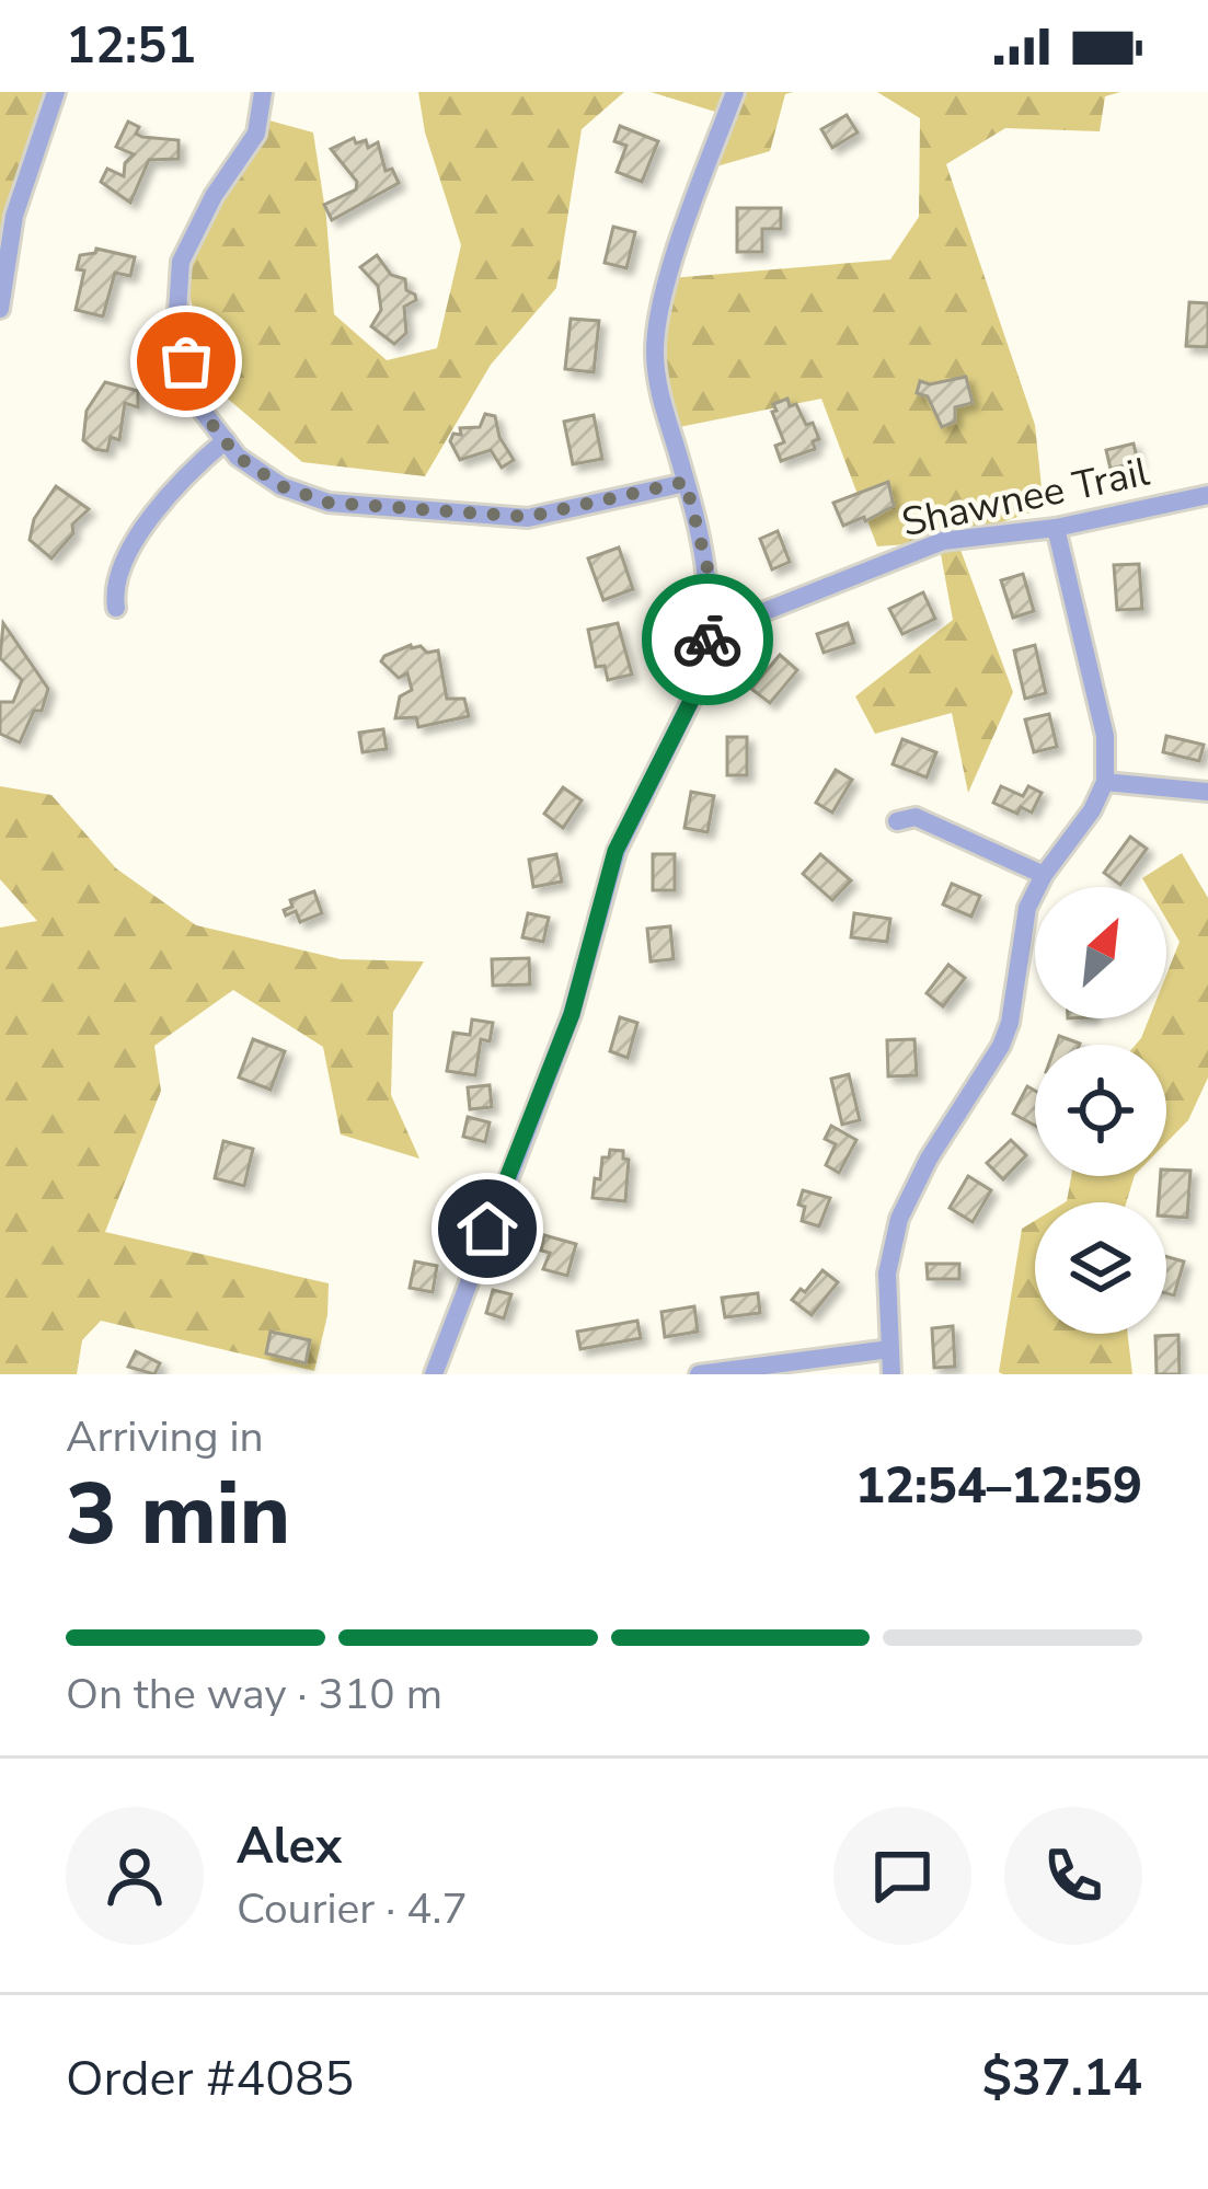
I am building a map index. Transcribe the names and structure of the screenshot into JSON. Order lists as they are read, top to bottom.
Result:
{
  "streets": {
    "street": ["Shawnee Trail"]
  },
  "north": "top right",
  "page": {
    "status": "12:51",
    "heading": ["3 min", "Arriving in", "12:54–12:59"],
    "panel": [
      "Alex",
      "Courier · 4.7",
      "Order #4085",
      "$37.14"
    ],
    "bar": "On the way · 310 m"
  }
}
